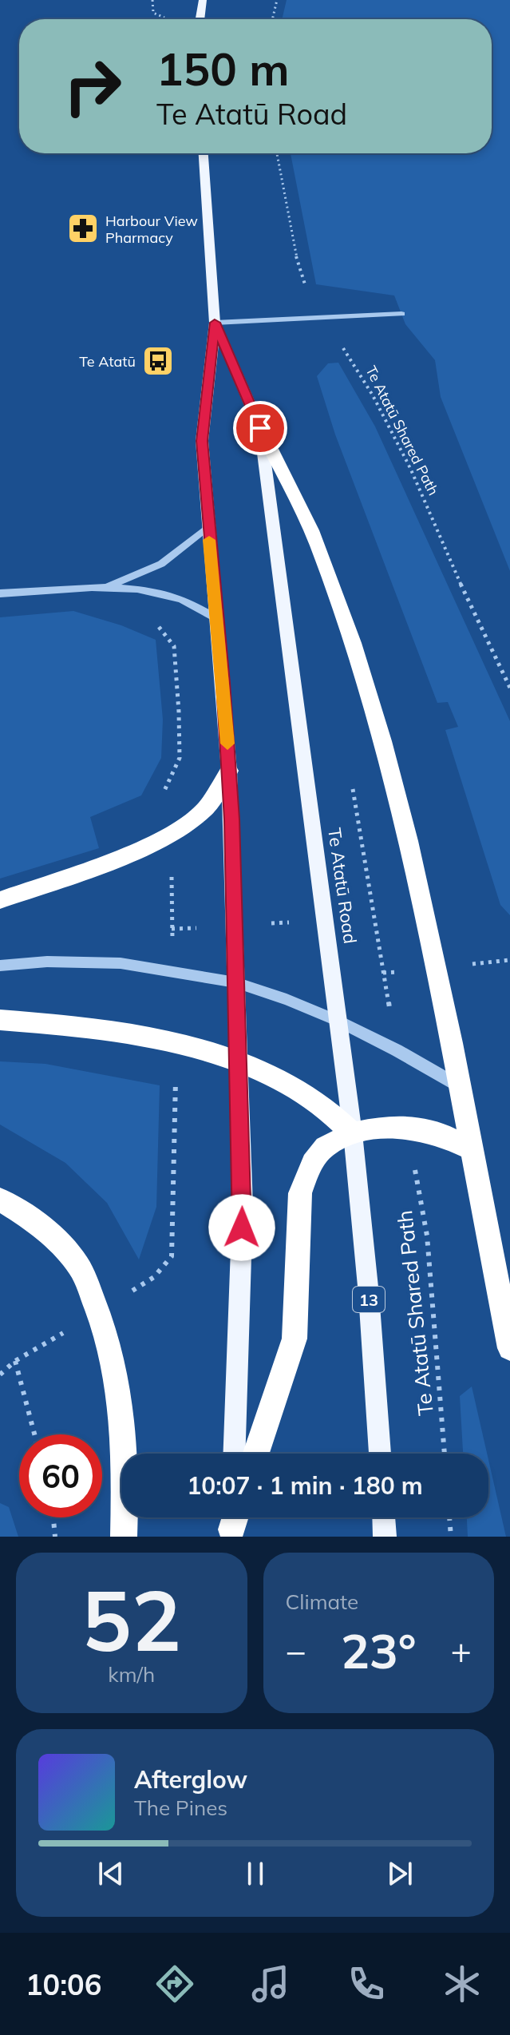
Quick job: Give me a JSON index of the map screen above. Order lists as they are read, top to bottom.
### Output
{
  "streets": {
    "main road": ["Te Atatū Road", "13"],
    "path": ["Te Atatū Shared Path"]
  },
  "places": {
    "pharmacy": ["Harbour View Pharmacy"],
    "bus stop": ["Te Atatū"]
  },
  "page": {
    "turn": ["150 m", "Te Atatū Road"],
    "limit": "60",
    "trip": "10:07 · 1 min · 180 m",
    "tile": [
      ["52", "km/h"],
      "Climate"
    ],
    "heat": ["−", "23°", "+"],
    "song": ["Afterglow", "The Pines"],
    "tabs": "10:06"
  }
}
